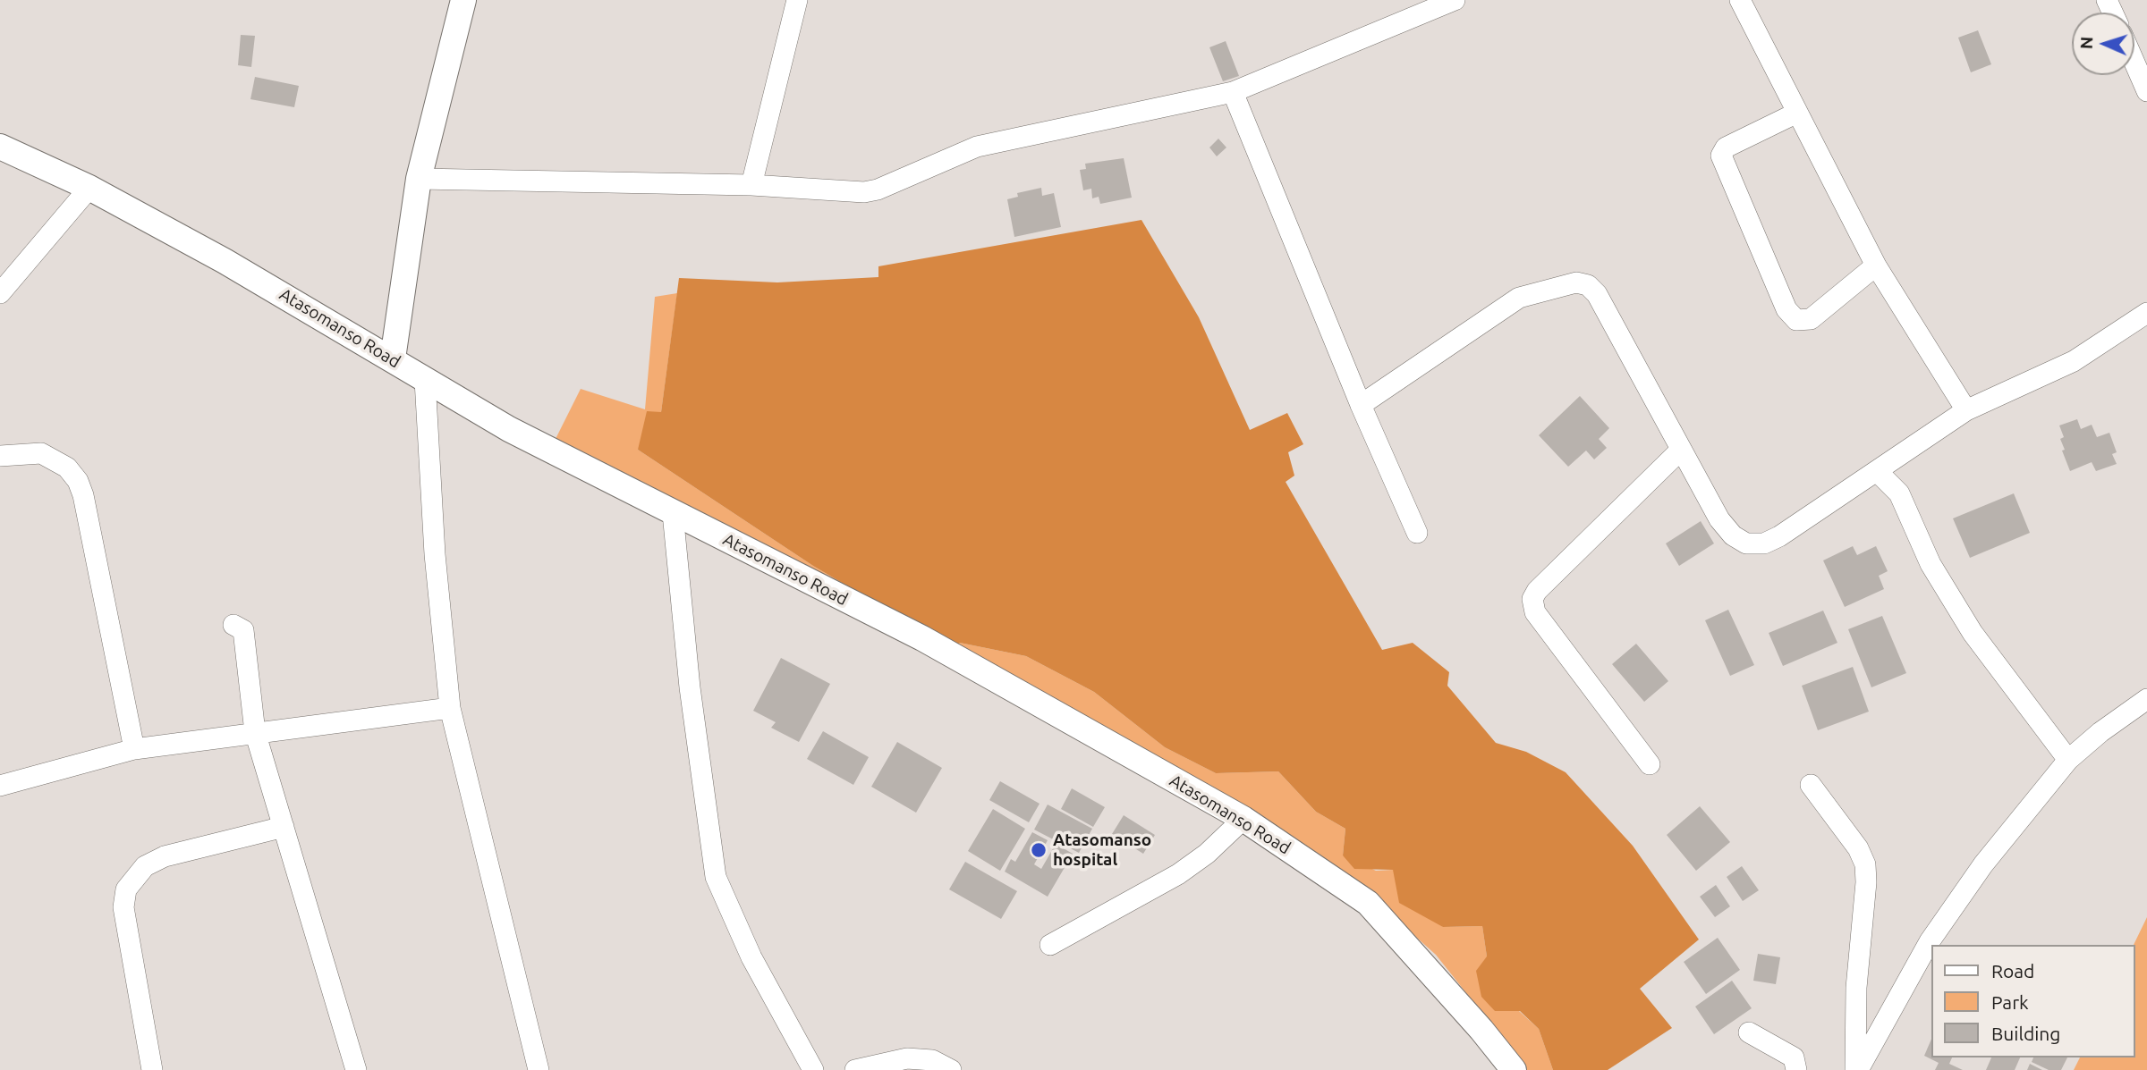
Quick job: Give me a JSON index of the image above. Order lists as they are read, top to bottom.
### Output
{
  "streets": {
    "street": ["Atasomanso Road"]
  },
  "places": ["Atasomanso hospital"],
  "legend": ["Road", "Park", "Building"],
  "north": "left"
}
